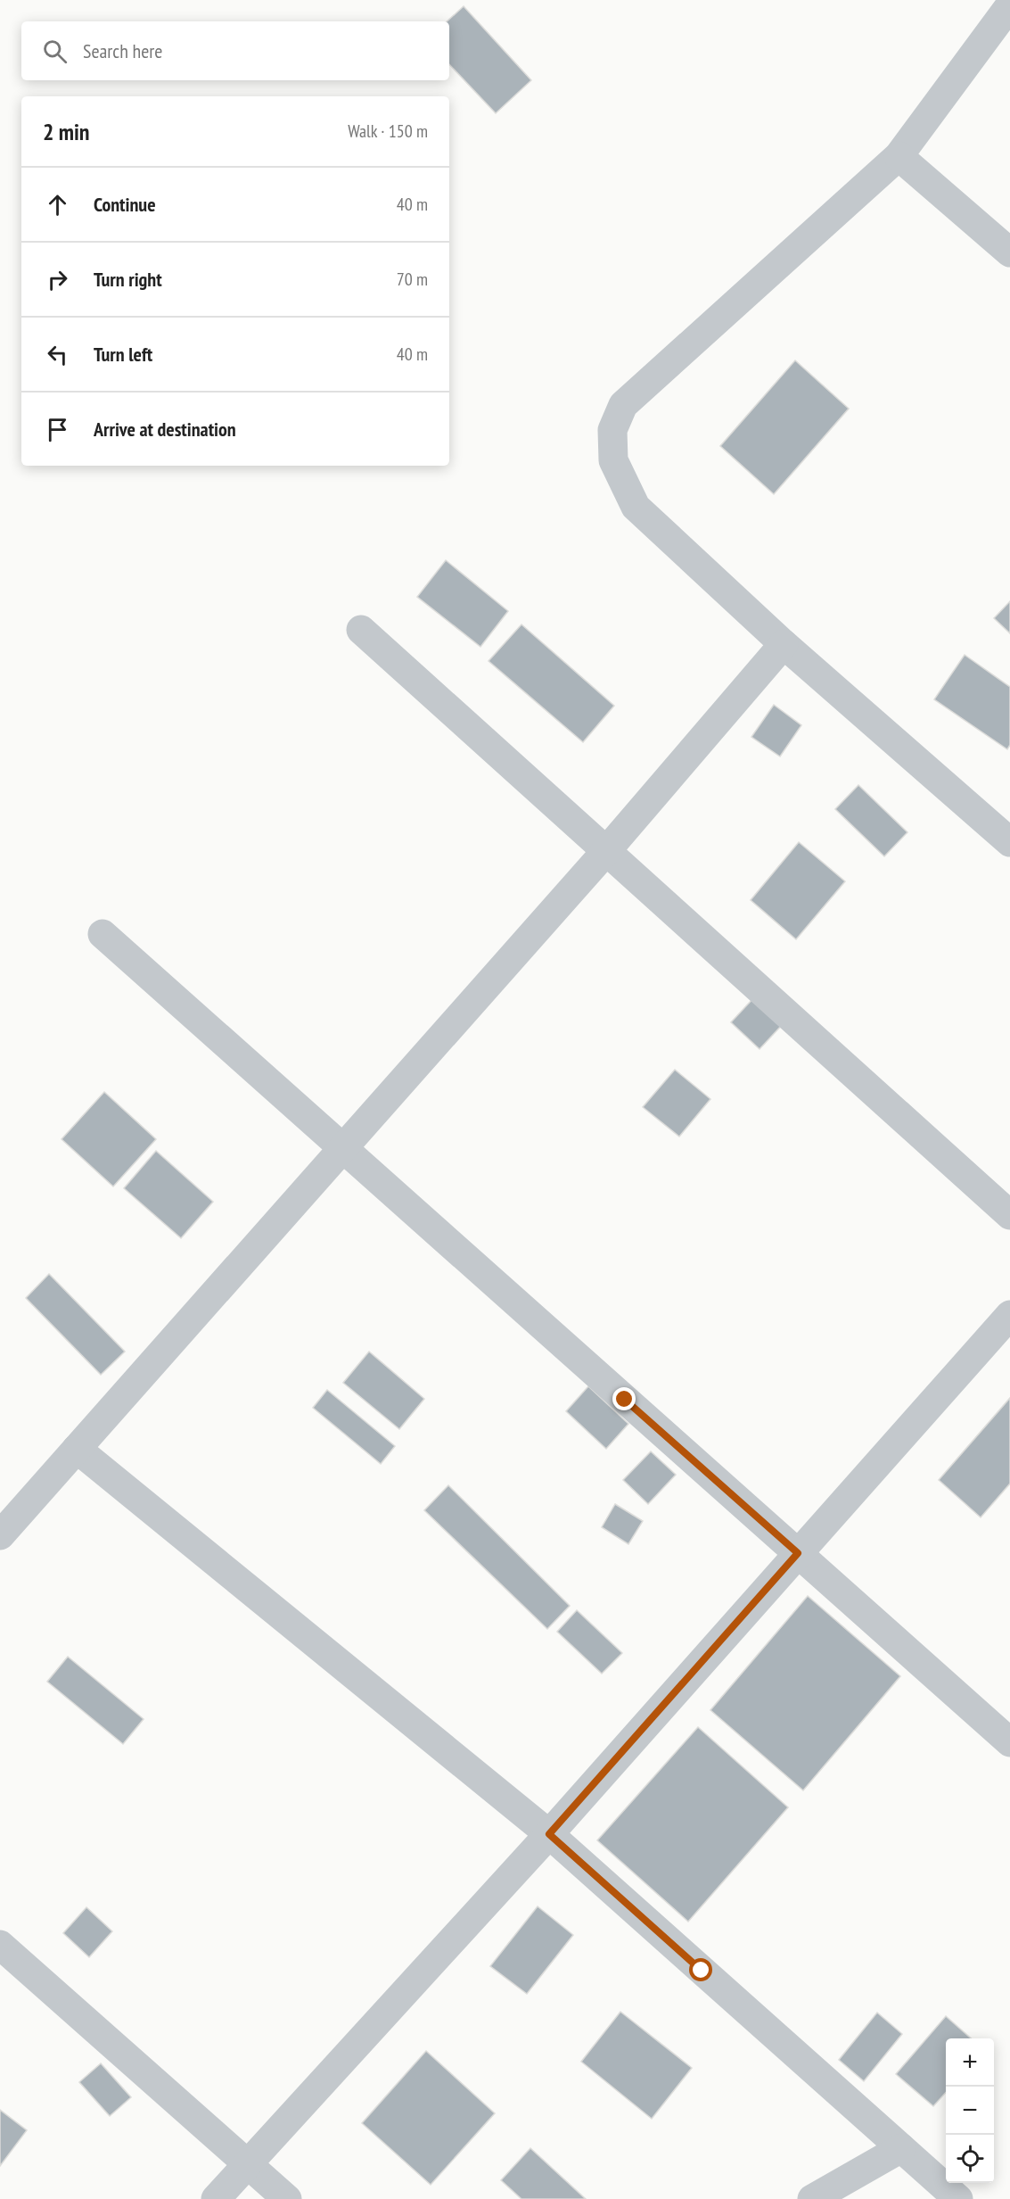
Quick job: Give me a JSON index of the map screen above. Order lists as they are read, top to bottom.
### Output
{
  "page": {
    "search": "Search here",
    "heading": ["2 min", "Walk · 150 m"],
    "list": [
      ["Continue", "40 m"],
      ["Turn right", "70 m"],
      ["Turn left", "40 m"],
      "Arrive at destination"
    ],
    "map_buttons": ["+", "−"]
  }
}
